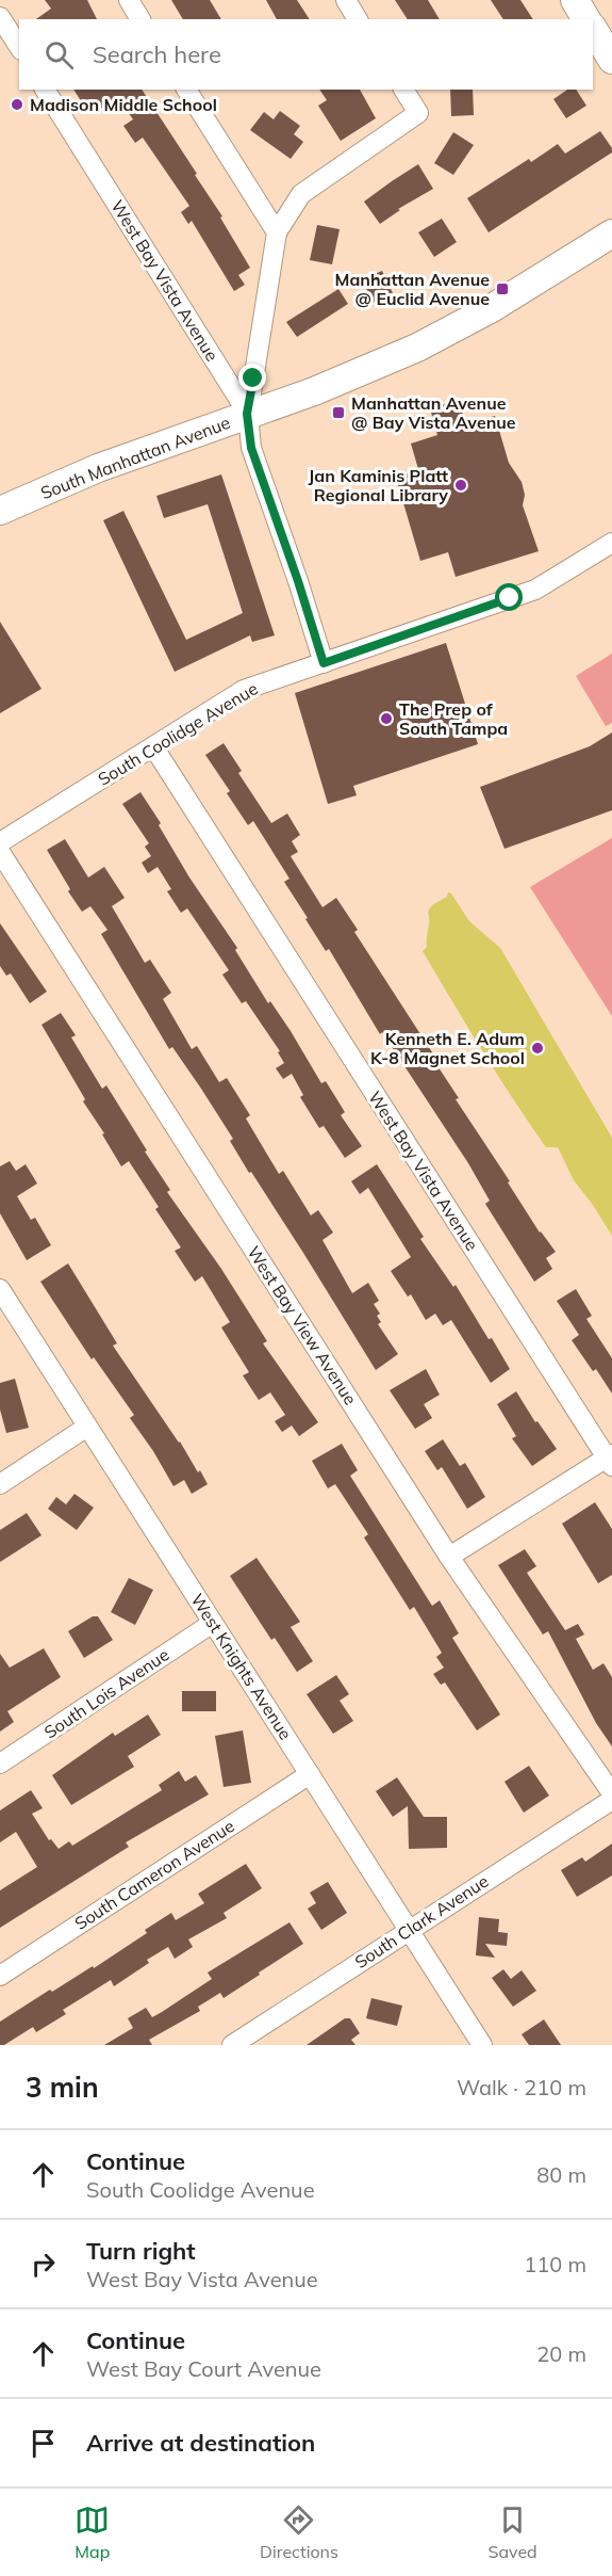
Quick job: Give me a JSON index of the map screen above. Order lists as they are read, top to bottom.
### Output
{
  "streets": {
    "main road": ["South Manhattan Avenue"],
    "street": [
      "West Bay Vista Avenue",
      "South Coolidge Avenue",
      "West Bay View Avenue",
      "West Knights Avenue",
      "South Lois Avenue",
      "South Cameron Avenue",
      "South Clark Avenue"
    ]
  },
  "crossings": [
    ["West Bay Vista Avenue", "South Manhattan Avenue"],
    ["West Bay Vista Avenue", "South Coolidge Avenue"],
    ["West Knights Avenue", "South Lois Avenue"],
    ["West Knights Avenue", "South Cameron Avenue"],
    ["West Knights Avenue", "South Clark Avenue"]
  ],
  "places": {
    "other": [
      "Madison Middle School",
      "Jan Kaminis Platt Regional Library",
      "The Prep of South Tampa",
      "Kenneth E. Adum K-8 Magnet School"
    ],
    "transit": ["Manhattan Avenue @ Euclid Avenue", "Manhattan Avenue @ Bay Vista Avenue"]
  },
  "page": {
    "search": "Search here",
    "heading": ["3 min", "Walk · 210 m"],
    "list": [
      ["Continue", "South Coolidge Avenue", "80 m"],
      ["Turn right", "West Bay Vista Avenue", "110 m"],
      ["Continue", "West Bay Court Avenue", "20 m"],
      "Arrive at destination"
    ],
    "nav": ["Map", "Directions", "Saved"]
  }
}
